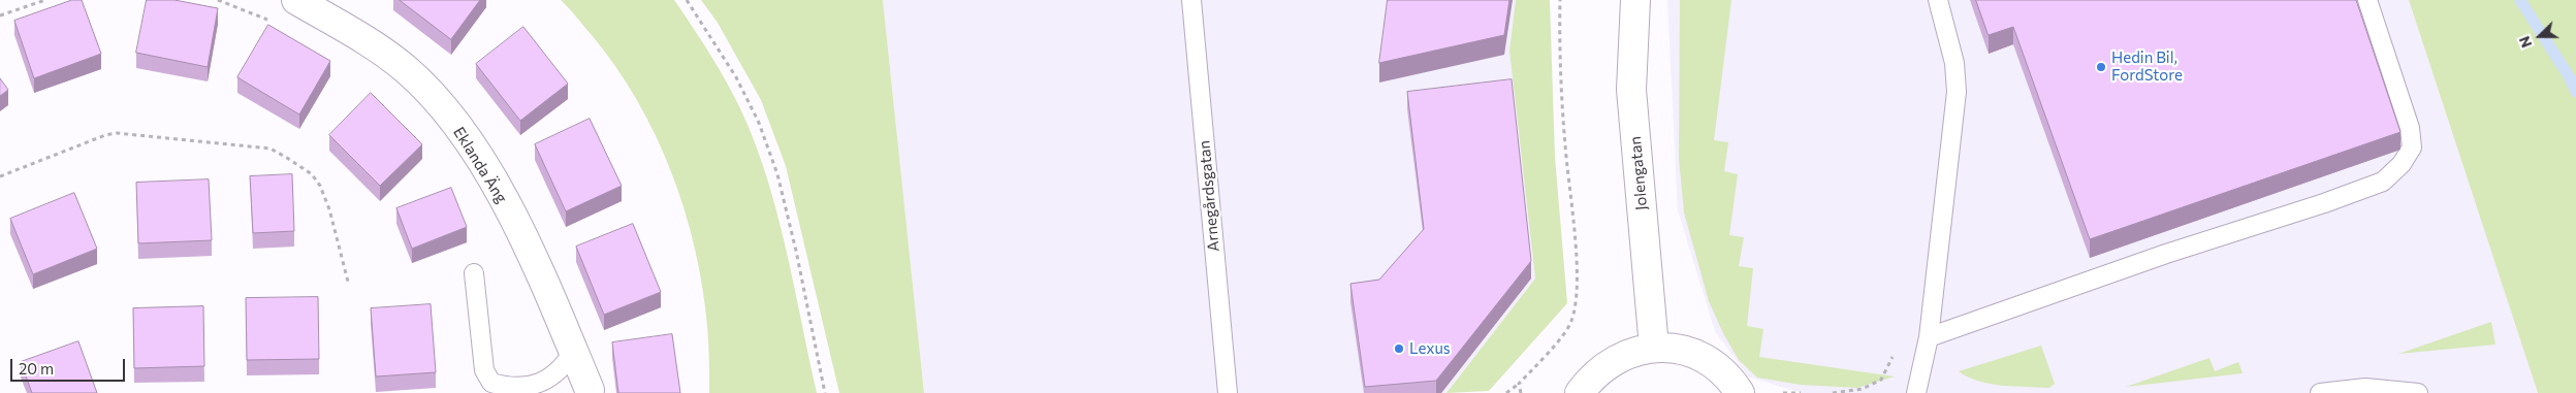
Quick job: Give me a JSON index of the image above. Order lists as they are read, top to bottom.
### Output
{
  "streets": {
    "street": ["Eklanda Äng", "Jolengatan"],
    "lane": ["Arnegårdsgatan"]
  },
  "places": ["Hedin Bil, FordStore", "Lexus"],
  "scale_bar": "20 m",
  "north": "left"
}
